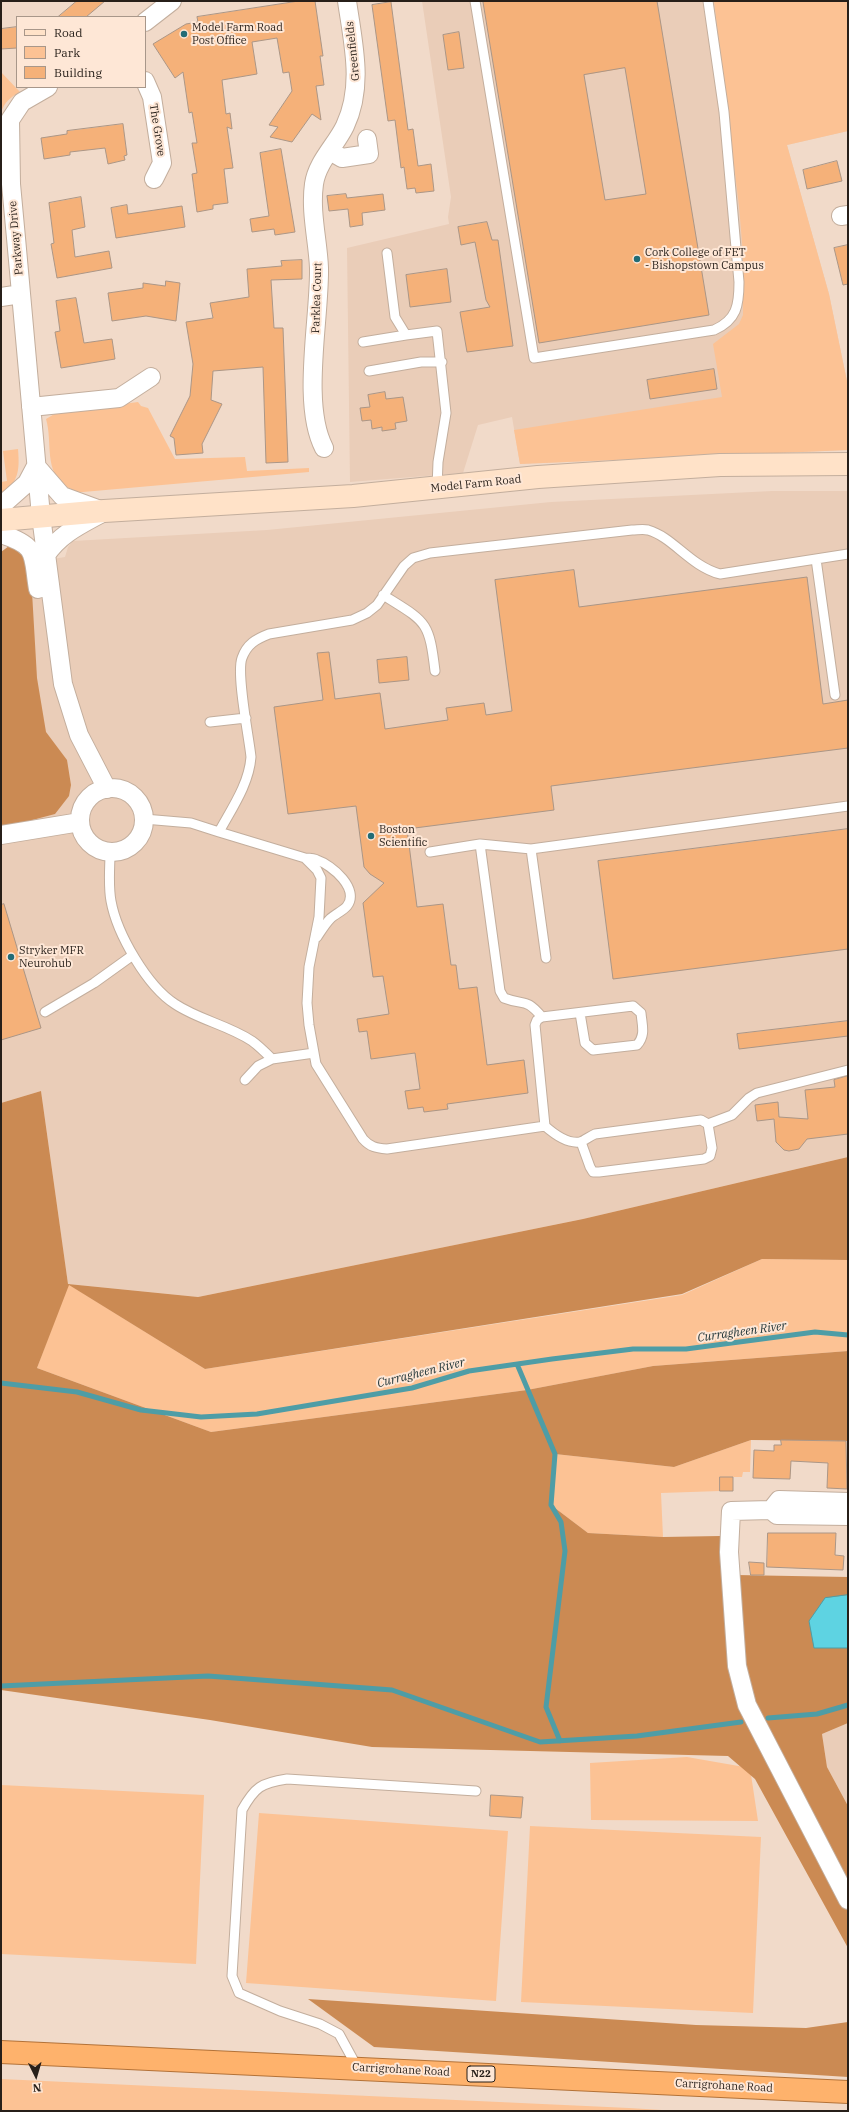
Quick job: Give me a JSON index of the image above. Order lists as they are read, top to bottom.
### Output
{
  "streets": {
    "highway": ["Carrigrohane Road", "N22"],
    "main road": ["Model Farm Road"],
    "street": [
      "Greenfields",
      "The Grove",
      "Parkway Drive",
      "Parklea Court"
    ]
  },
  "crossings": [
    ["Greenfields", "Parklea Court"],
    ["Parkway Drive", "Model Farm Road"]
  ],
  "water": ["Curragheen River"],
  "places": [
    "Model Farm Road Post Office",
    "Cork College of FET - Bishopstown Campus",
    "Boston Scientific",
    "Stryker MFR Neurohub"
  ],
  "legend": ["Road", "Park", "Building"],
  "north": "bottom"
}
